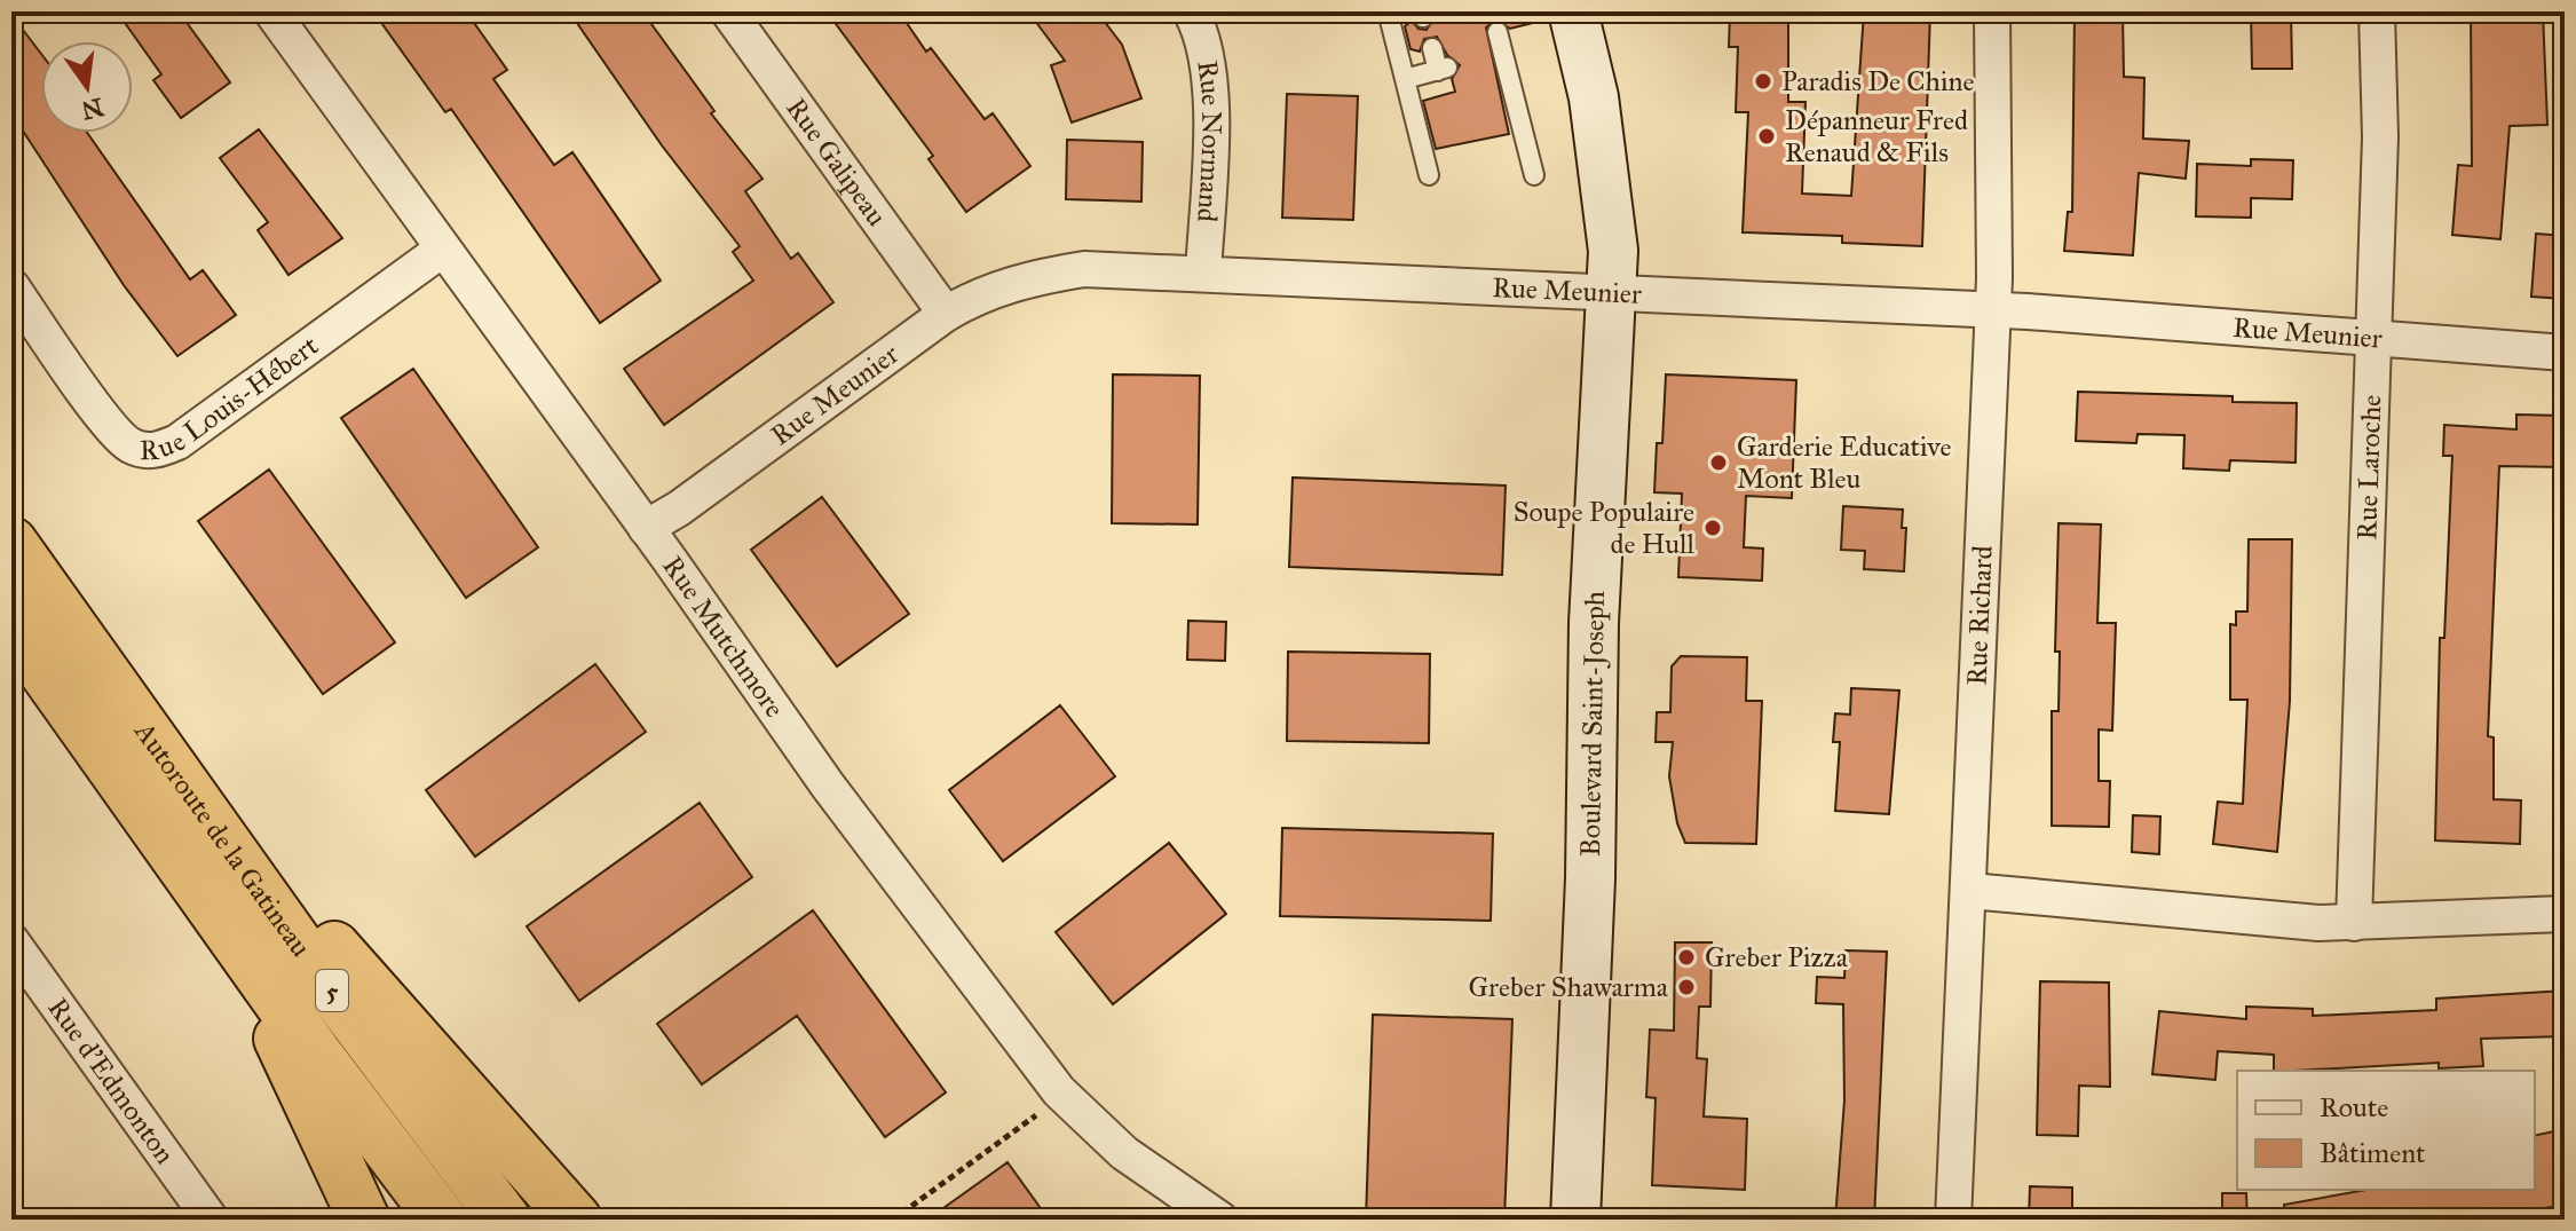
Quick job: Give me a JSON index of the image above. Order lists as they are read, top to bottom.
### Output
{
  "streets": {
    "highway": ["Autoroute de la Gatineau", "5"],
    "main road": ["Boulevard Saint-Joseph"],
    "street": [
      "Rue Normand",
      "Rue Galipeau",
      "Rue Meunier",
      "Rue Louis-Hébert",
      "Rue Laroche",
      "Rue Richard",
      "Rue Mutchmore",
      "Rue d'Edmonton"
    ]
  },
  "crossings": [
    ["Rue Normand", "Rue Meunier"],
    ["Rue Galipeau", "Rue Meunier"],
    ["Rue Meunier", "Rue Laroche"],
    ["Rue Meunier", "Rue Richard"],
    ["Rue Meunier", "Rue Mutchmore"],
    ["Rue Meunier", "Boulevard Saint-Joseph"],
    ["Rue Louis-Hébert", "Rue Mutchmore"]
  ],
  "places": [
    "Paradis De Chine",
    "Dépanneur Fred Renaud & Fils",
    "Garderie Educative Mont Bleu",
    "Soupe Populaire de Hull",
    "Greber Pizza",
    "Greber Shawarma"
  ],
  "legend": ["Route", "Bâtiment"],
  "north": "bottom"
}
